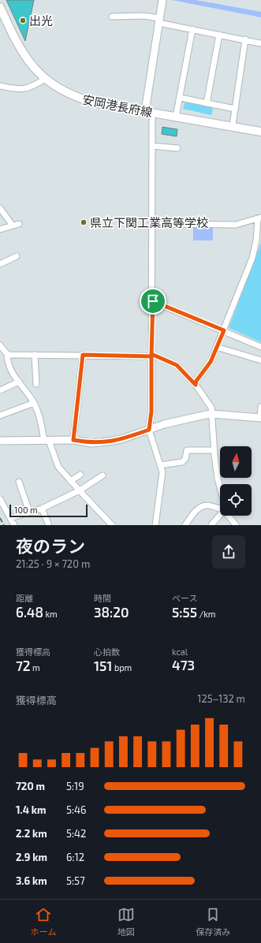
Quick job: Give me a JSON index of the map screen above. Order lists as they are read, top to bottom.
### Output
{
  "streets": {
    "main road": ["安岡港長府線"]
  },
  "places": ["出光", "県立下関工業高等学校"],
  "scale_bar": "100 m",
  "north": "top",
  "page": {
    "scale": "100 m",
    "heading": ["夜のラン", "21:25 · 9 × 720 m"],
    "stats": [
      ["距離", "6.48 km"],
      ["時間", "38:20"],
      ["ペース", "5:55 /km"],
      ["獲得標高", "72 m"],
      ["心拍数", "151 bpm"],
      ["kcal", "473"]
    ],
    "chart": ["獲得標高", "125–132 m"],
    "list": [
      {
        "name": "720 m",
        "note": "5:19"
      },
      {
        "name": "1.4 km",
        "note": "5:46"
      },
      {
        "name": "2.2 km",
        "note": "5:42"
      },
      {
        "name": "2.9 km",
        "note": "6:12"
      },
      {
        "name": "3.6 km",
        "note": "5:57"
      }
    ],
    "tabs": ["ホーム", "地図", "保存済み"]
  }
}
